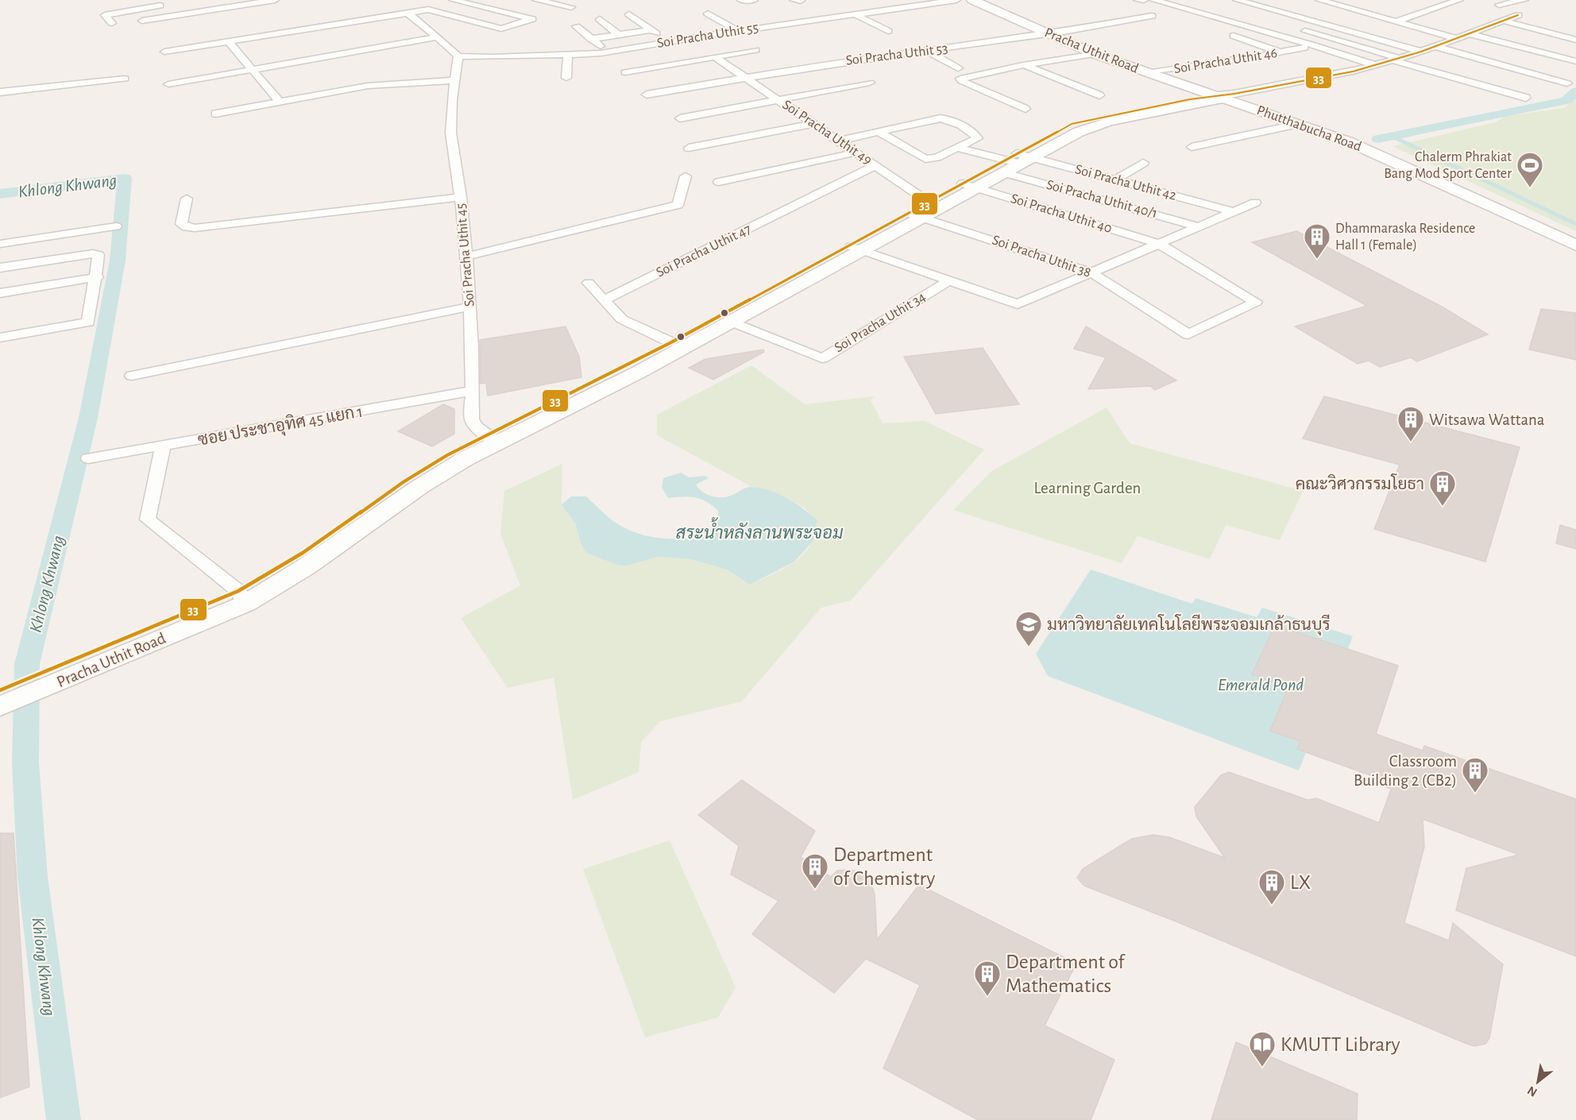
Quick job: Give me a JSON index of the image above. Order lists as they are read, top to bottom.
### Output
{
  "streets": {
    "main road": ["Pracha Uthit Road", "Phutthabucha Road"],
    "street": [
      "Soi Pracha Uthit 55",
      "Soi Pracha Uthit 53",
      "Soi Pracha Uthit 46",
      "Soi Pracha Uthit 49",
      "Soi Pracha Uthit 42",
      "Soi Pracha Uthit 40/1",
      "Soi Pracha Uthit 40",
      "Soi Pracha Uthit 47",
      "Soi Pracha Uthit 45",
      "Soi Pracha Uthit 38",
      "Soi Pracha Uthit 34",
      "ซอย ประชาอุทิศ 45 แยก 1"
    ]
  },
  "crossings": [
    ["Soi Pracha Uthit 55", "Soi Pracha Uthit 45"],
    ["Pracha Uthit Road", "Soi Pracha Uthit 53"],
    ["Pracha Uthit Road", "Soi Pracha Uthit 46"],
    ["Pracha Uthit Road", "Phutthabucha Road"],
    ["Pracha Uthit Road", "Soi Pracha Uthit 49"],
    ["Pracha Uthit Road", "Soi Pracha Uthit 42"],
    ["Pracha Uthit Road", "Soi Pracha Uthit 40/1"],
    ["Pracha Uthit Road", "Soi Pracha Uthit 40"],
    ["Pracha Uthit Road", "Soi Pracha Uthit 45"],
    ["Pracha Uthit Road", "Soi Pracha Uthit 38"],
    ["Pracha Uthit Road", "Soi Pracha Uthit 34"],
    ["Soi Pracha Uthit 53", "Soi Pracha Uthit 49"],
    ["Soi Pracha Uthit 49", "Soi Pracha Uthit 47"],
    ["Soi Pracha Uthit 49", "Soi Pracha Uthit 38"],
    ["Soi Pracha Uthit 42", "Soi Pracha Uthit 40/1"],
    ["Soi Pracha Uthit 40", "Soi Pracha Uthit 38"],
    ["Soi Pracha Uthit 45", "ซอย ประชาอุทิศ 45 แยก 1"]
  ],
  "water": ["Khlong Khwang", "สระน้ำหลังลานพระจอม", "Emerald Pond"],
  "parks": ["Learning Garden"],
  "places": {
    "sports": ["Chalerm Phrakiat Bang Mod Sport Center"],
    "building": [
      "Dhammaraska Residence Hall 1 (Female)",
      "Witsawa Wattana",
      "คณะวิศวกรรมโยธา",
      "Classroom Building 2 (CB2)",
      "Department of Chemistry",
      "LX",
      "Department of Mathematics"
    ],
    "school or university": ["มหาวิทยาลัยเทคโนโลยีพระจอมเกล้าธนบุรี"],
    "library": ["KMUTT Library"]
  },
  "lines": ["transit line 33"],
  "north": "bottom left"
}
